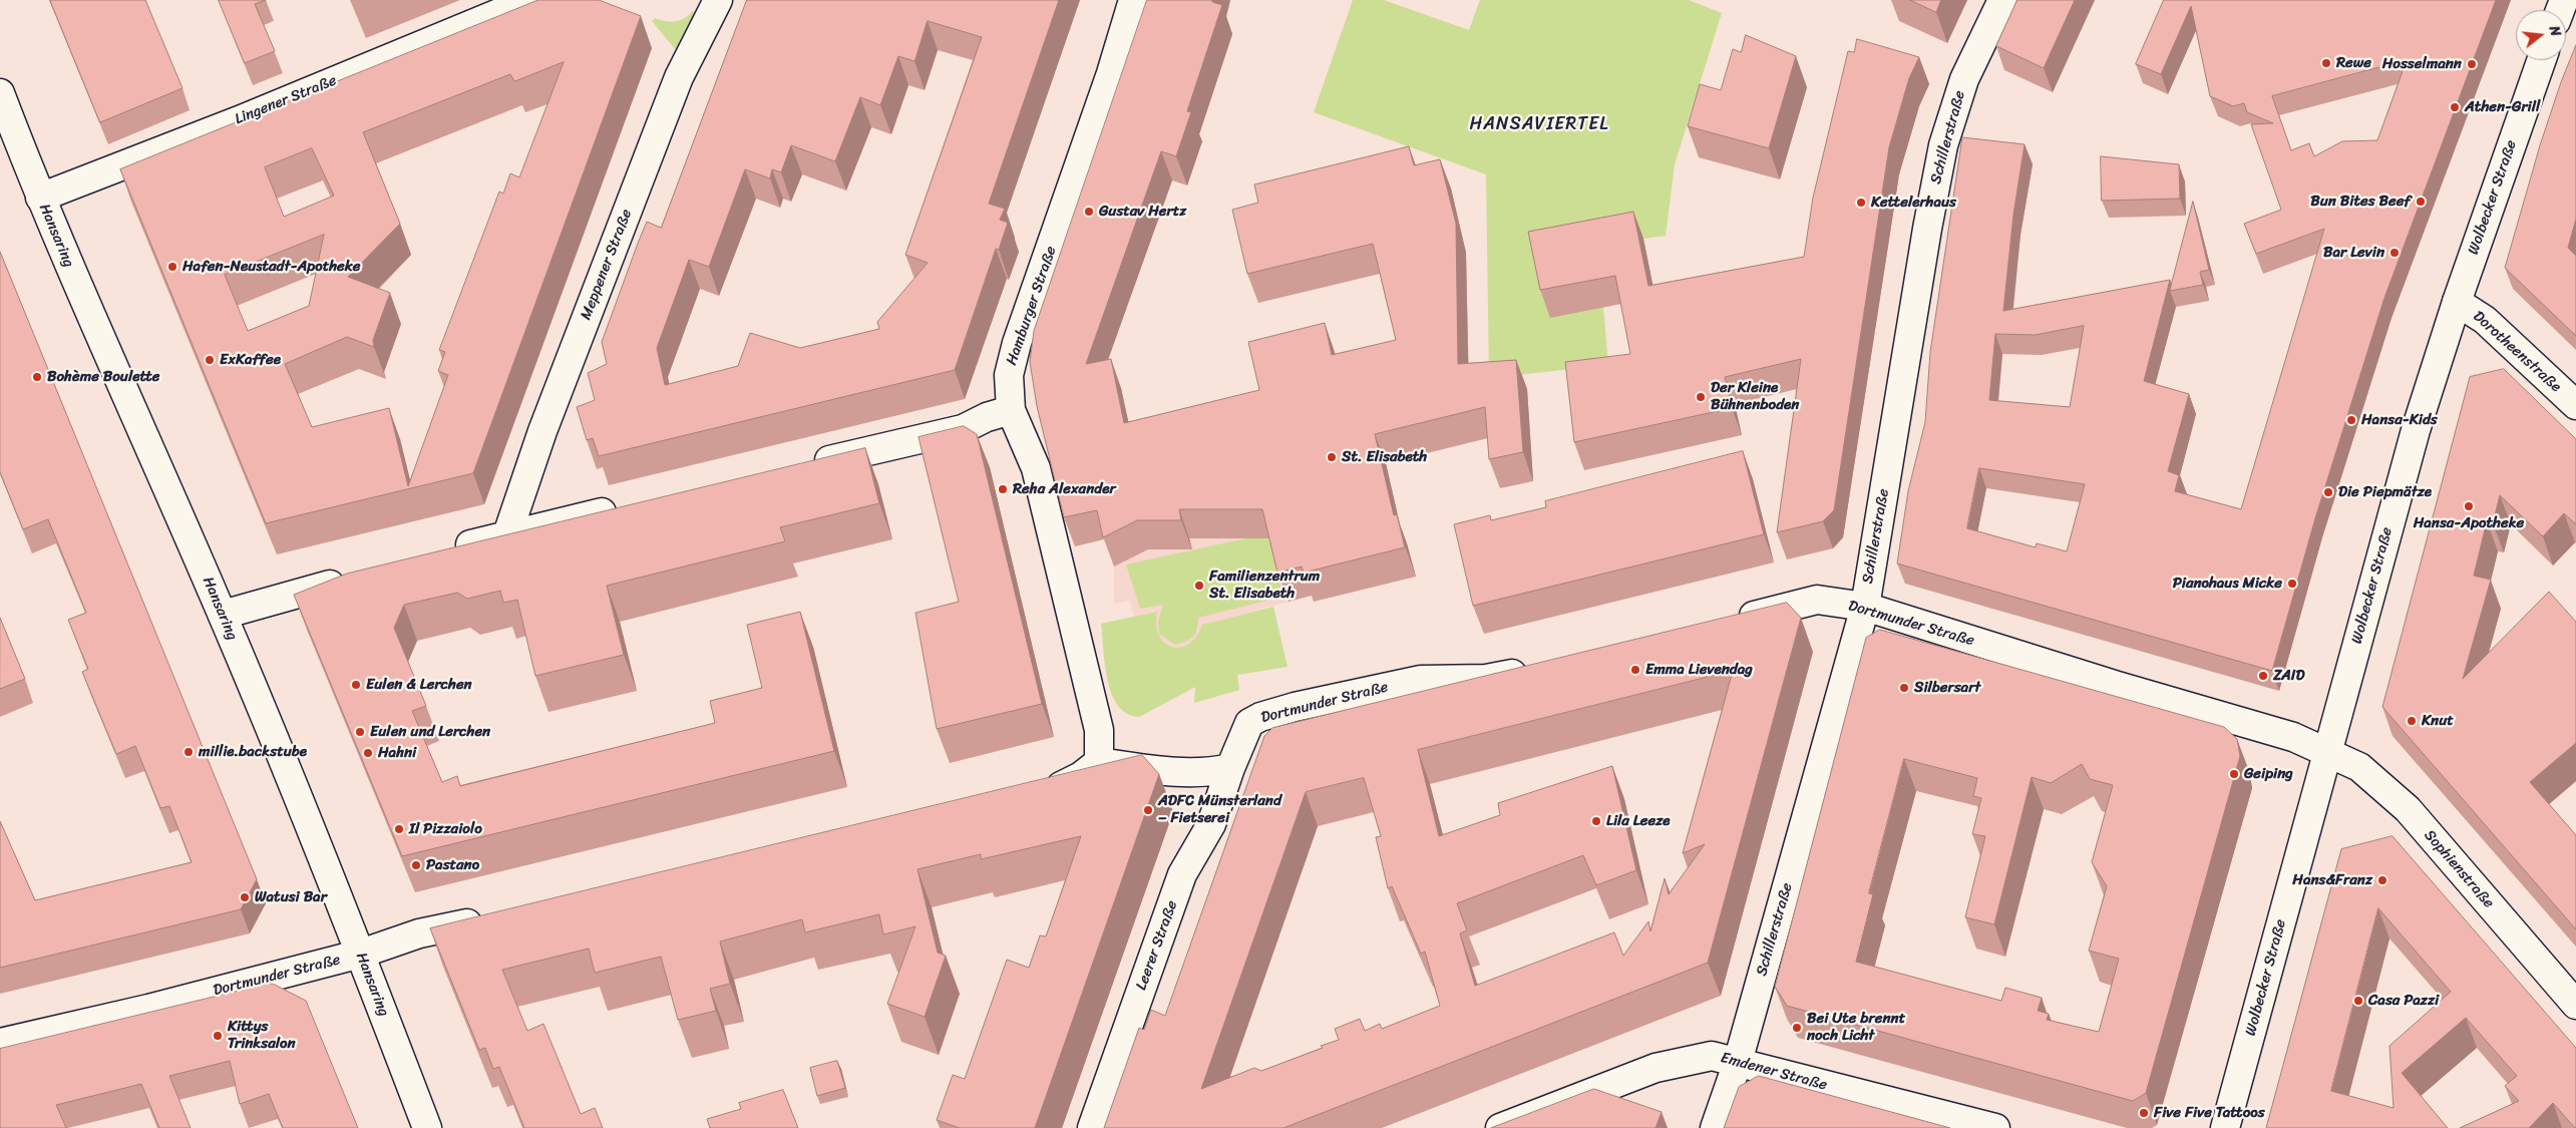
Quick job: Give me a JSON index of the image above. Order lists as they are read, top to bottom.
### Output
{
  "streets": {
    "street": [
      "Lingener Straße",
      "Schillerstraße",
      "Wolbecker Straße",
      "Hansaring",
      "Meppener Straße",
      "Hamburger Straße",
      "Dorotheenstraße",
      "Dortmunder Straße",
      "Sophienstraße",
      "Leerer Straße",
      "Emdener Straße"
    ]
  },
  "crossings": [
    ["Lingener Straße", "Hansaring"],
    ["Schillerstraße", "Dortmunder Straße"],
    ["Schillerstraße", "Emdener Straße"],
    ["Wolbecker Straße", "Dorotheenstraße"],
    ["Wolbecker Straße", "Dortmunder Straße"],
    ["Wolbecker Straße", "Sophienstraße"],
    ["Hansaring", "Dortmunder Straße"],
    ["Dortmunder Straße", "Sophienstraße"],
    ["Dortmunder Straße", "Leerer Straße"]
  ],
  "districts": ["HANSAVIERTEL"],
  "places": [
    "Rewe",
    "Hosselmann",
    "Athen-Grill",
    "Bun Bites Beef",
    "Kettelerhaus",
    "Gustav Hertz",
    "Bar Levin",
    "Hafen-Neustadt-Apotheke",
    "ExKaffee",
    "Bohème Boulette",
    "Der Kleine Bühnenboden",
    "Hansa-Kids",
    "St. Elisabeth",
    "Reha Alexander",
    "Die Piepmätze",
    "Hansa-Apotheke",
    "Pianohaus Micke",
    "Familienzentrum St. Elisabeth",
    "Emma Lievendag",
    "ZAID",
    "Eulen & Lerchen",
    "Silbersart",
    "Knut",
    "Eulen und Lerchen",
    "millie.backstube",
    "Hahni",
    "Geiping",
    "ADFC Münsterland – Fietserei",
    "Lila Leeze",
    "Il Pizzaiolo",
    "Pastano",
    "Hans&Franz",
    "Watusi Bar",
    "Casa Pazzi",
    "Bei Ute brennt noch Licht",
    "Kittys Trinksalon",
    "Five Five Tattoos"
  ],
  "north": "right"
}
